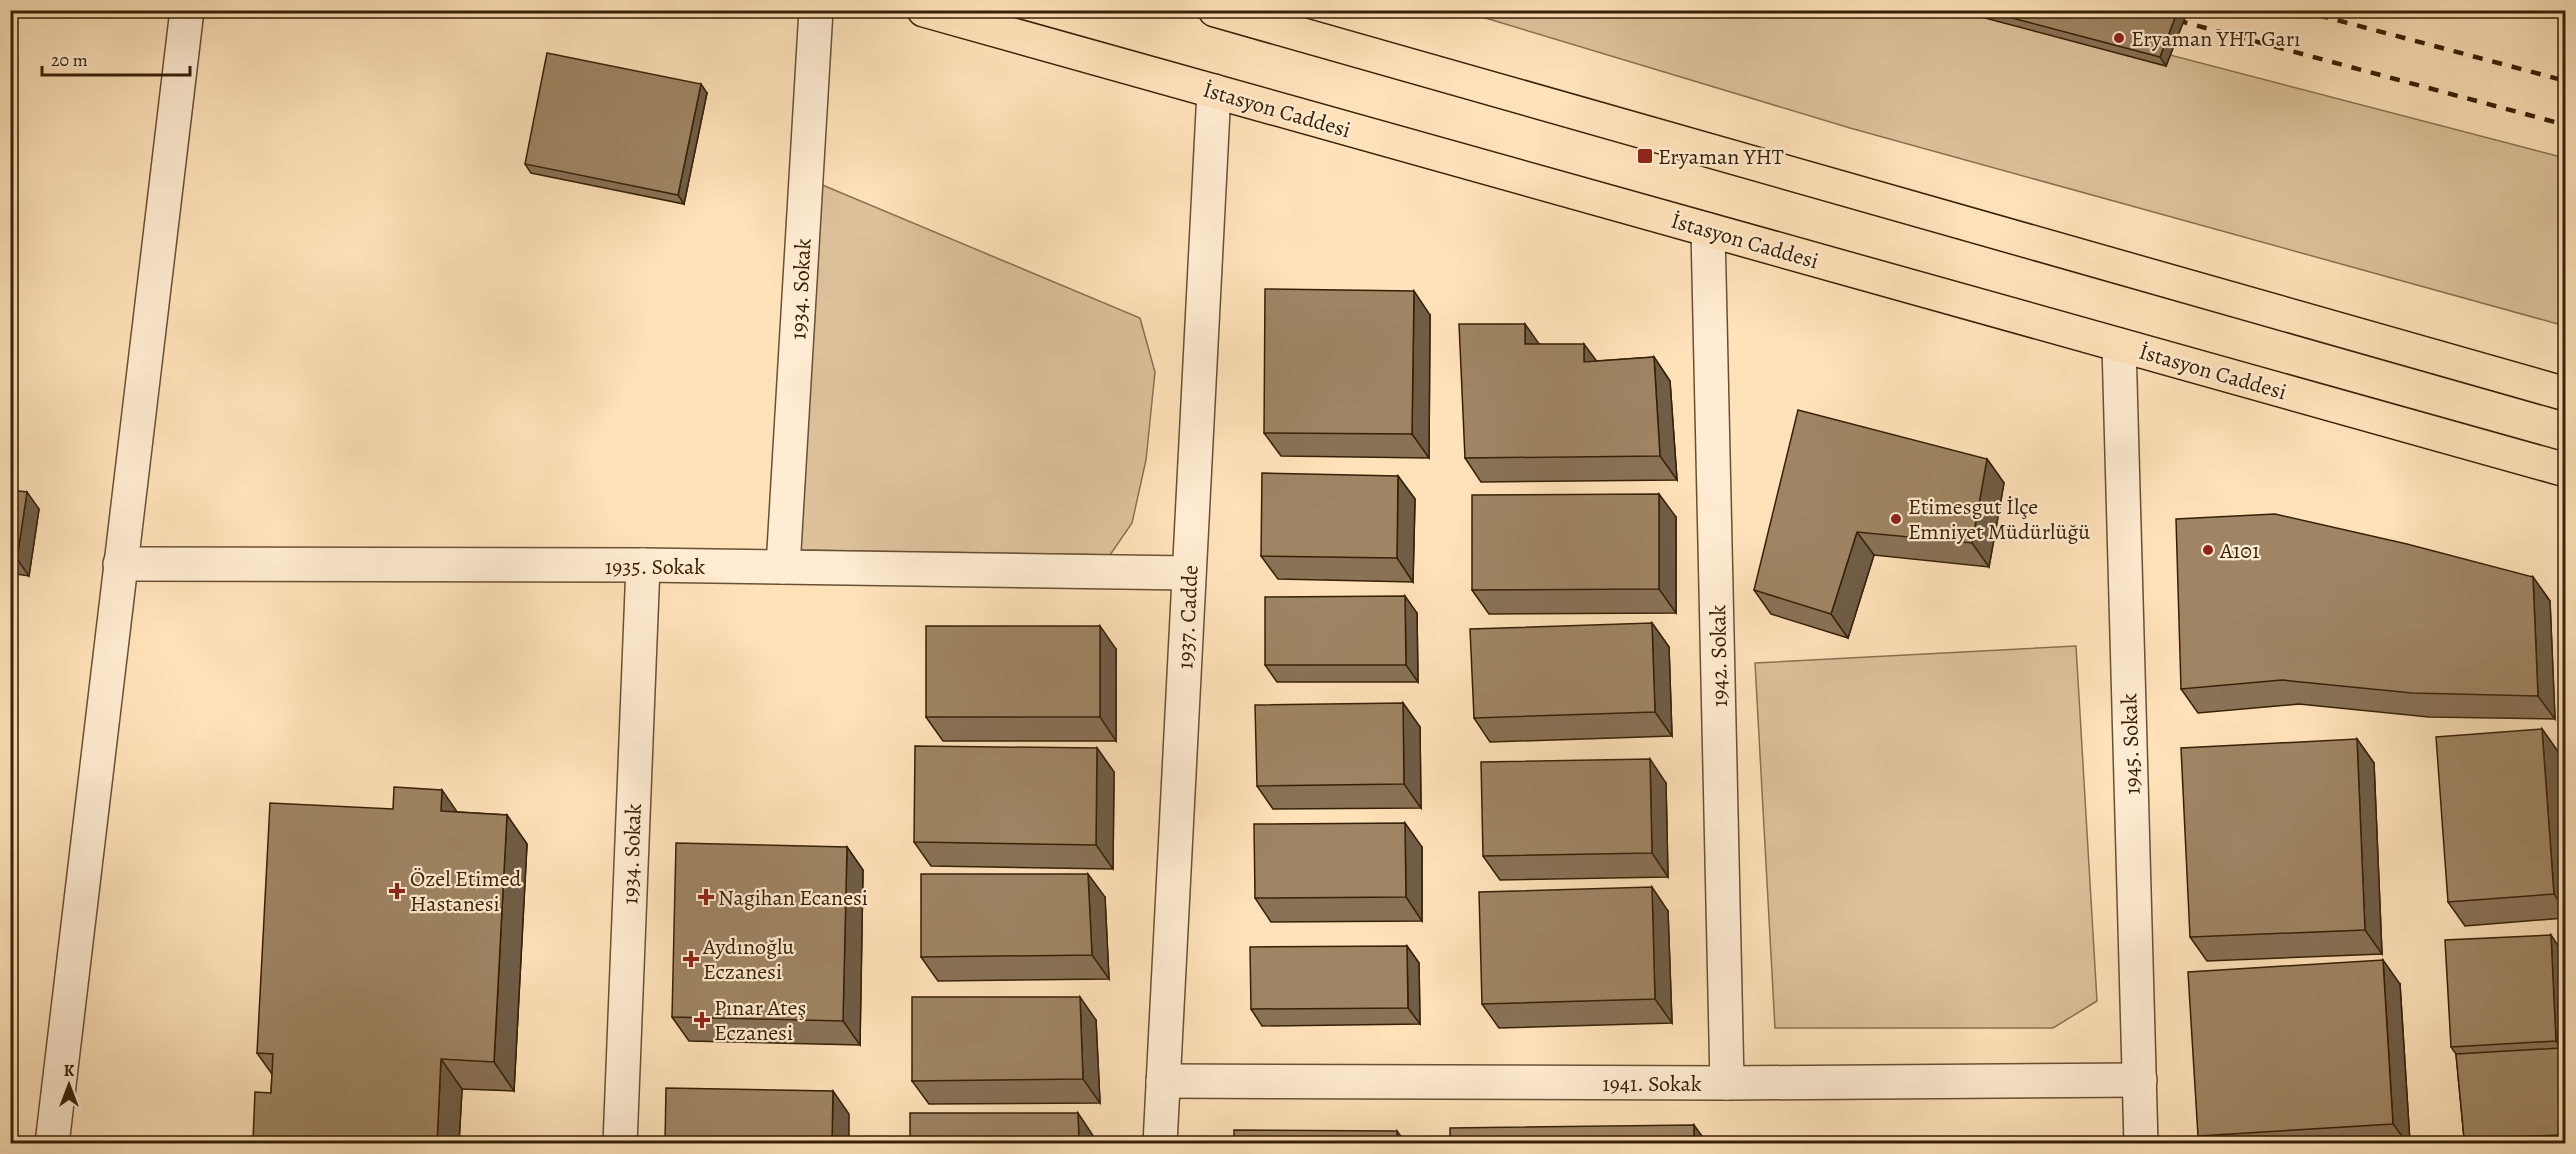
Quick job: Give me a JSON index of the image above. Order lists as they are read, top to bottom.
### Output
{
  "streets": {
    "main road": ["İstasyon Caddesi"],
    "street": [
      "1934. Sokak",
      "1935. Sokak",
      "1937. Cadde",
      "1942. Sokak",
      "1945. Sokak",
      "1941. Sokak"
    ]
  },
  "crossings": [
    ["İstasyon Caddesi", "1937. Cadde"],
    ["İstasyon Caddesi", "1942. Sokak"],
    ["İstasyon Caddesi", "1945. Sokak"],
    ["1934. Sokak", "1935. Sokak"],
    ["1935. Sokak", "1937. Cadde"],
    ["1937. Cadde", "1941. Sokak"],
    ["1942. Sokak", "1941. Sokak"],
    ["1945. Sokak", "1941. Sokak"]
  ],
  "places": {
    "other": ["Eryaman YHT Garı", "Etimesgut İlçe Emniyet Müdürlüğü", "A101"],
    "transit": ["Eryaman YHT"],
    "health": [
      "Özel Etimed Hastanesi",
      "Nagihan Ecanesi",
      "Aydınoğlu Eczanesi",
      "Pınar Ateş Eczanesi"
    ]
  },
  "scale_bar": "20 m",
  "north": "top"
}
